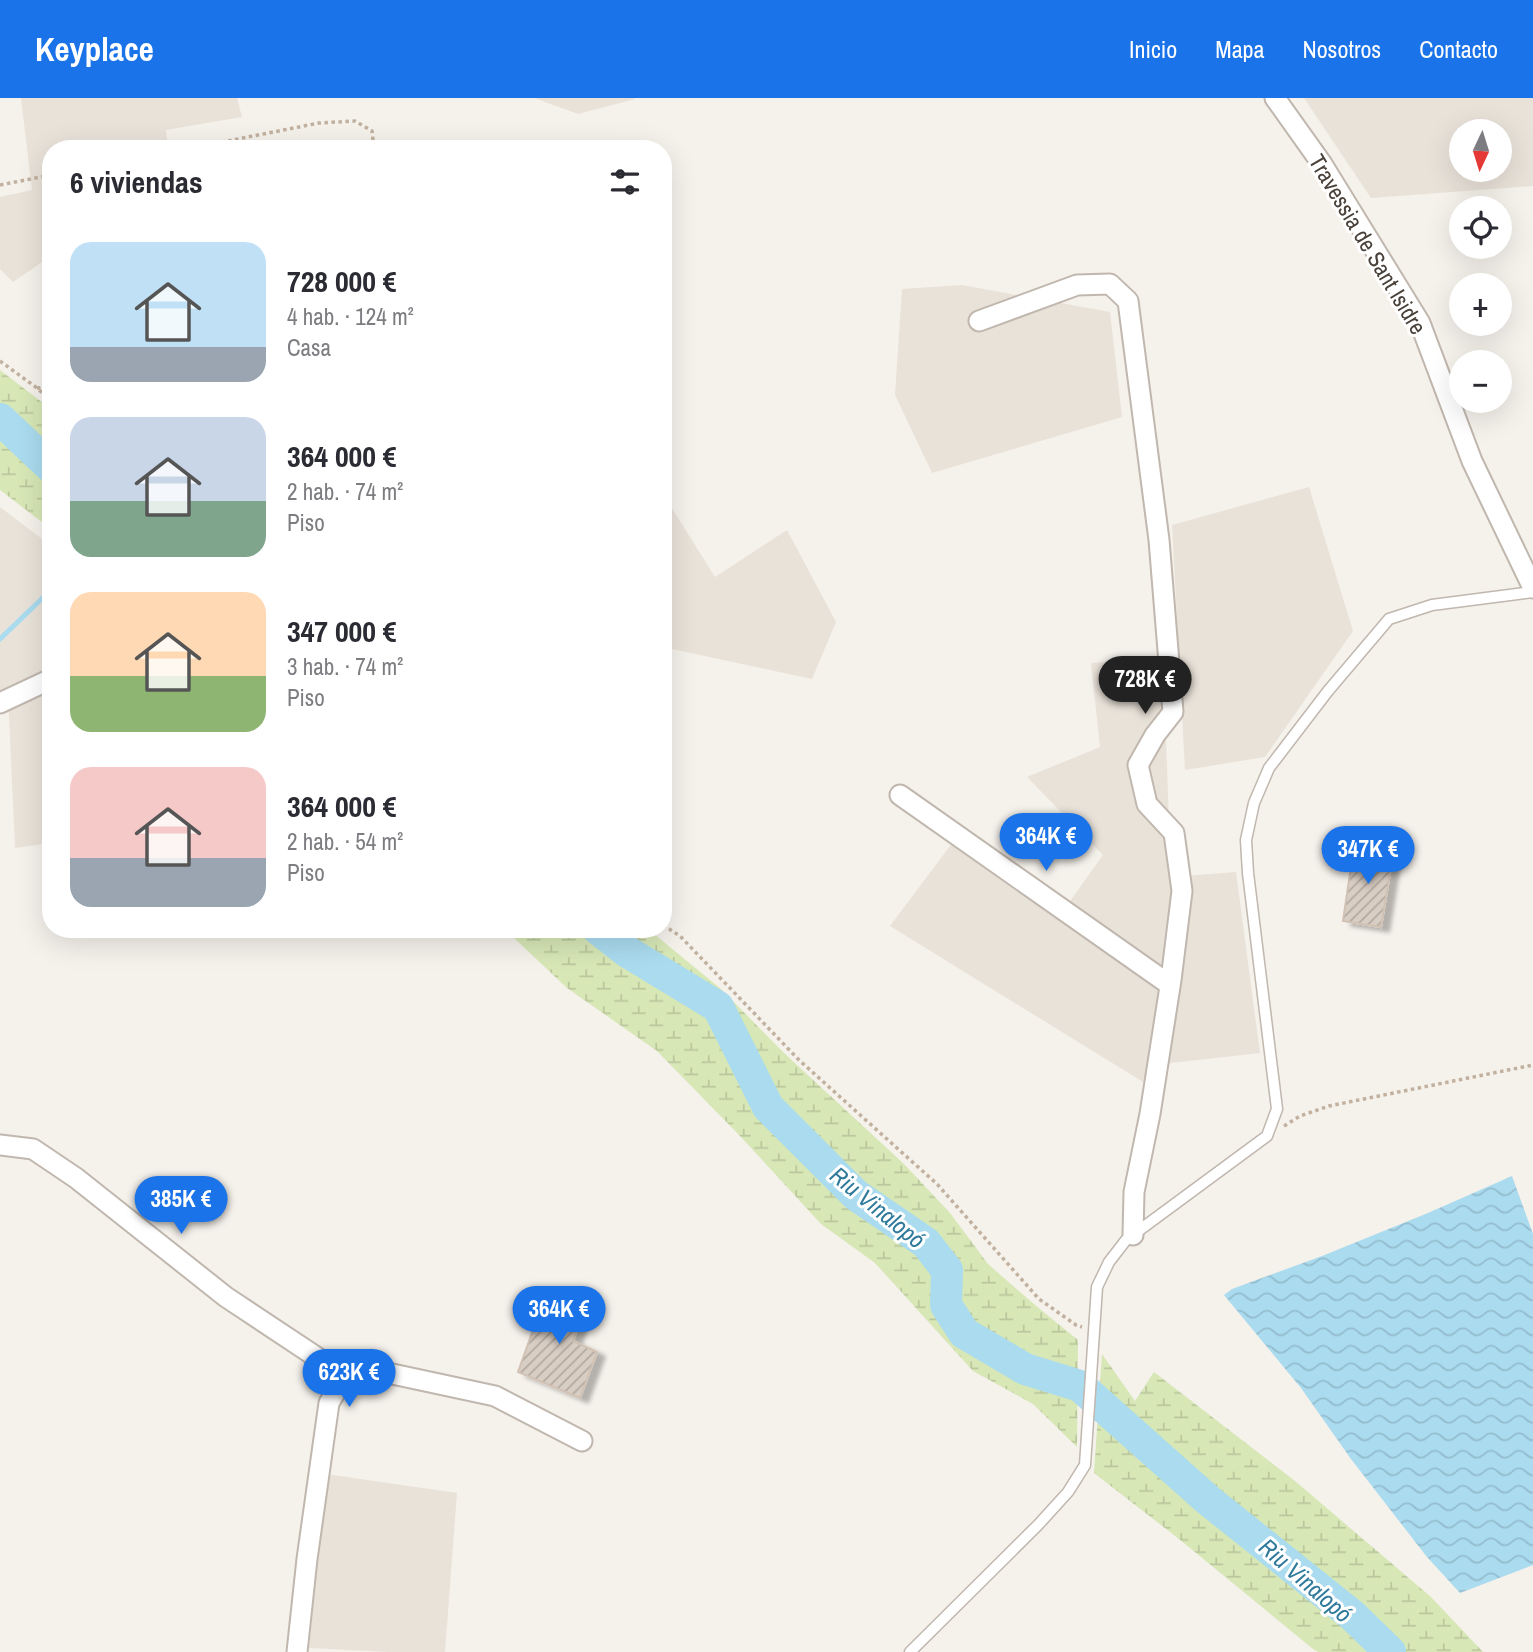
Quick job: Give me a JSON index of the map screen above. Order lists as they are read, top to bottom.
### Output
{
  "streets": {
    "street": ["Travessia de Sant Isidre"]
  },
  "water": ["Riu Vinalopó"],
  "north": "bottom",
  "page": {
    "header": "Keyplace",
    "nav": [
      "Inicio",
      "Mapa",
      "Nosotros",
      "Contacto"
    ],
    "map_buttons": ["+", "−"],
    "heading": "6 viviendas",
    "list": [
      {
        "name": "728 000 €",
        "note": "4 hab. · 124 m² · Casa"
      },
      {
        "name": "364 000 €",
        "note": "2 hab. · 74 m² · Piso"
      },
      {
        "name": "347 000 €",
        "note": "3 hab. · 74 m² · Piso"
      },
      {
        "name": "364 000 €",
        "note": "2 hab. · 54 m² · Piso"
      }
    ],
    "price": [
      "728K €",
      "364K €",
      "347K €",
      "385K €",
      "364K €",
      "623K €"
    ]
  }
}
